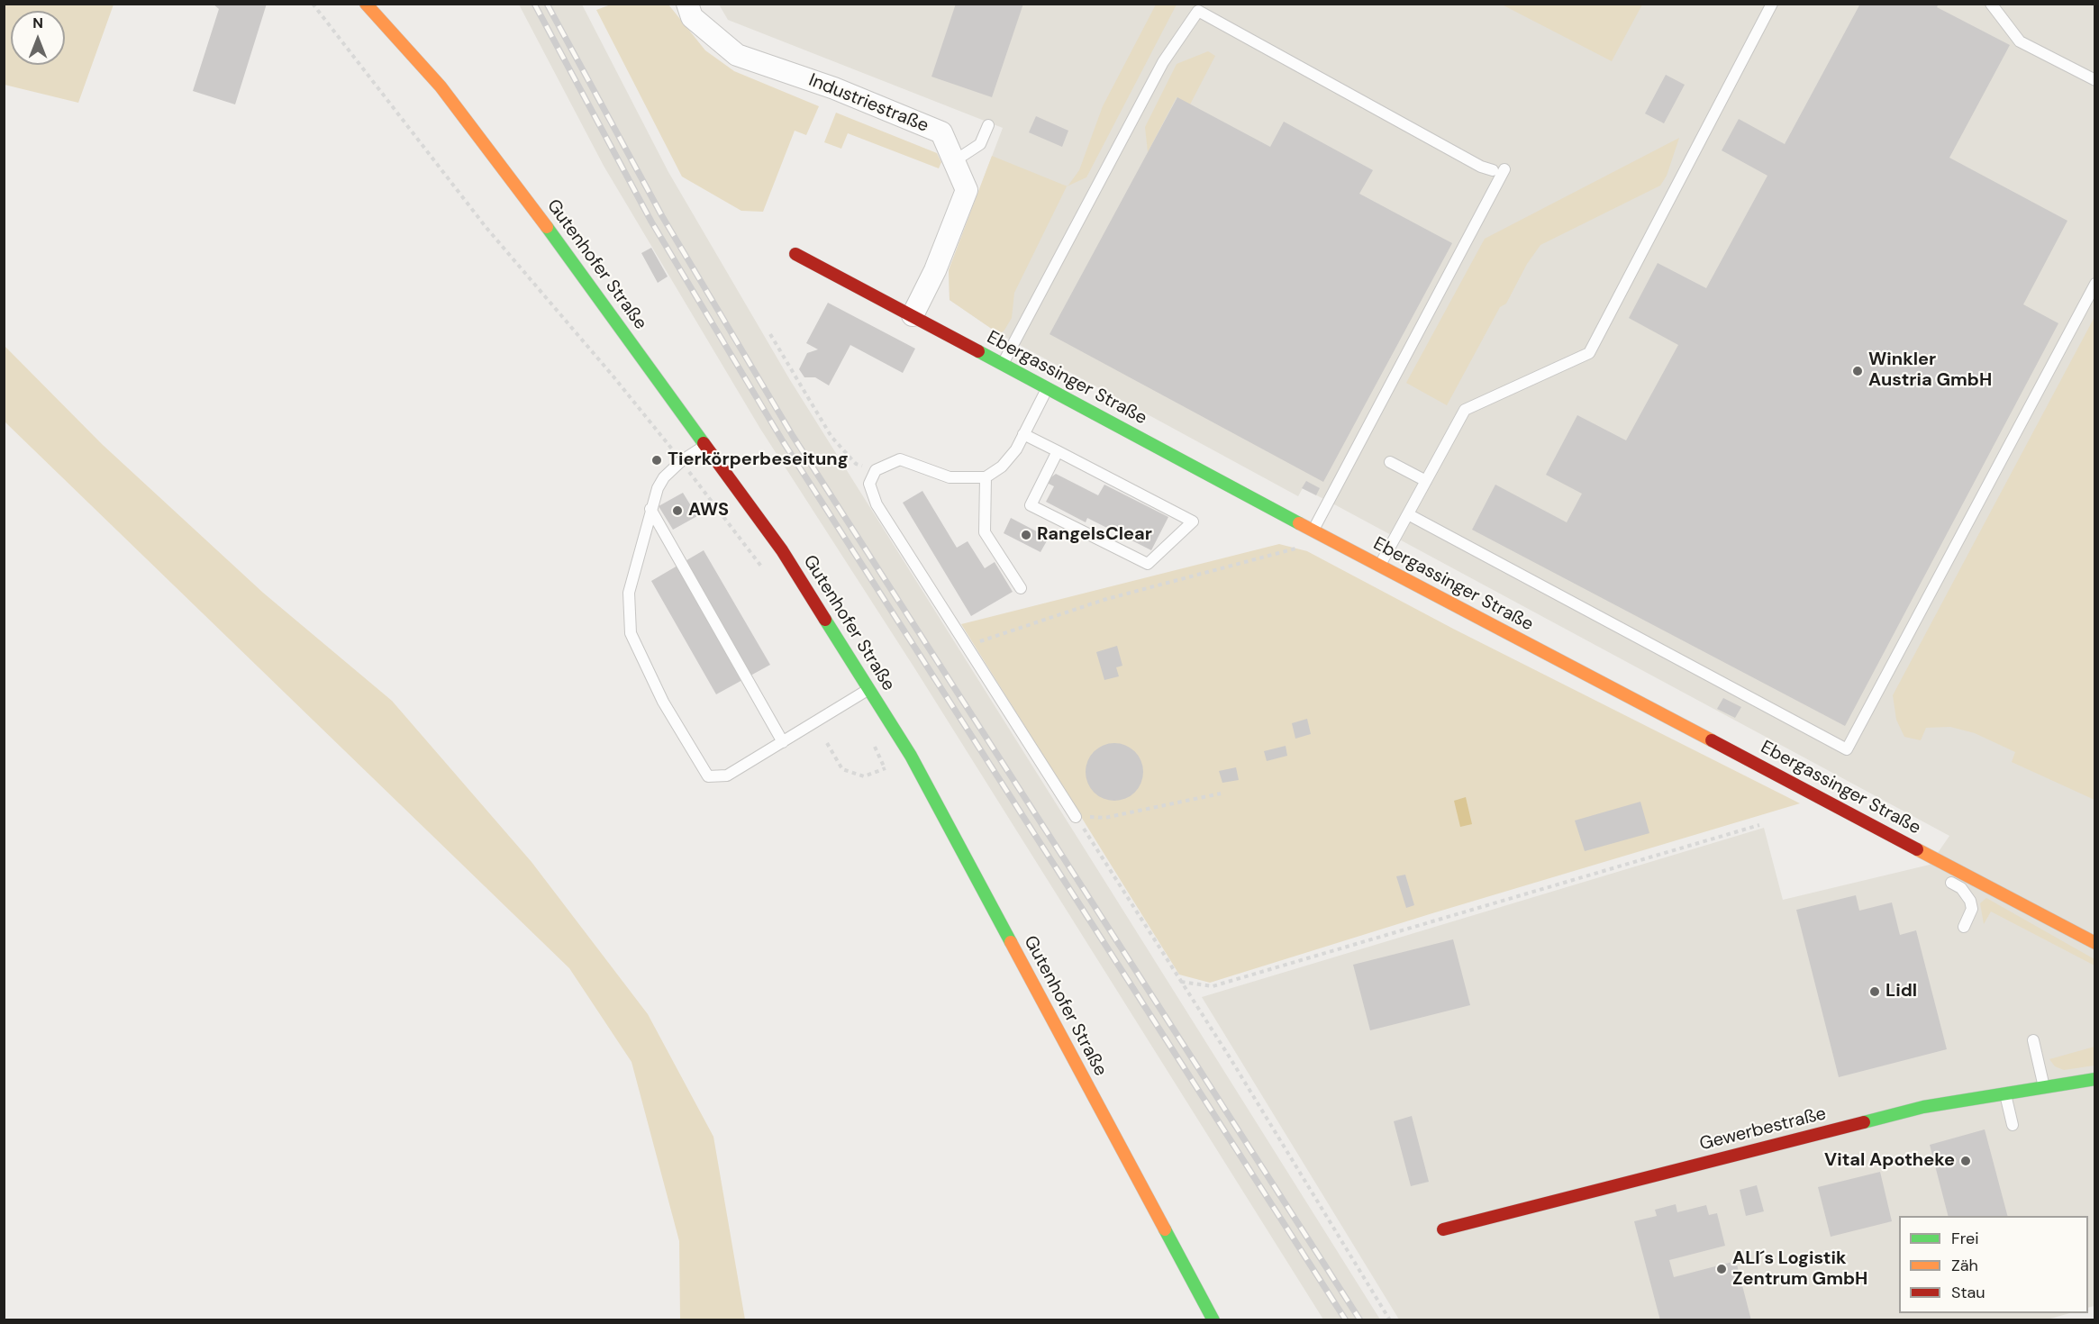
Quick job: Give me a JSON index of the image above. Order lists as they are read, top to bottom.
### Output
{
  "streets": {
    "street": [
      "Industriestraße",
      "Gutenhofer Straße",
      "Ebergassinger Straße",
      "Gewerbestraße"
    ]
  },
  "crossings": [
    ["Industriestraße", "Ebergassinger Straße"]
  ],
  "places": [
    "Winkler Austria GmbH",
    "Tierkörperbeseitung",
    "AWS",
    "RangeIsClear",
    "Lidl",
    "Vital Apotheke",
    "ALI´s Logistik Zentrum GmbH"
  ],
  "legend": ["Frei", "Zäh", "Stau"],
  "north": "top"
}
